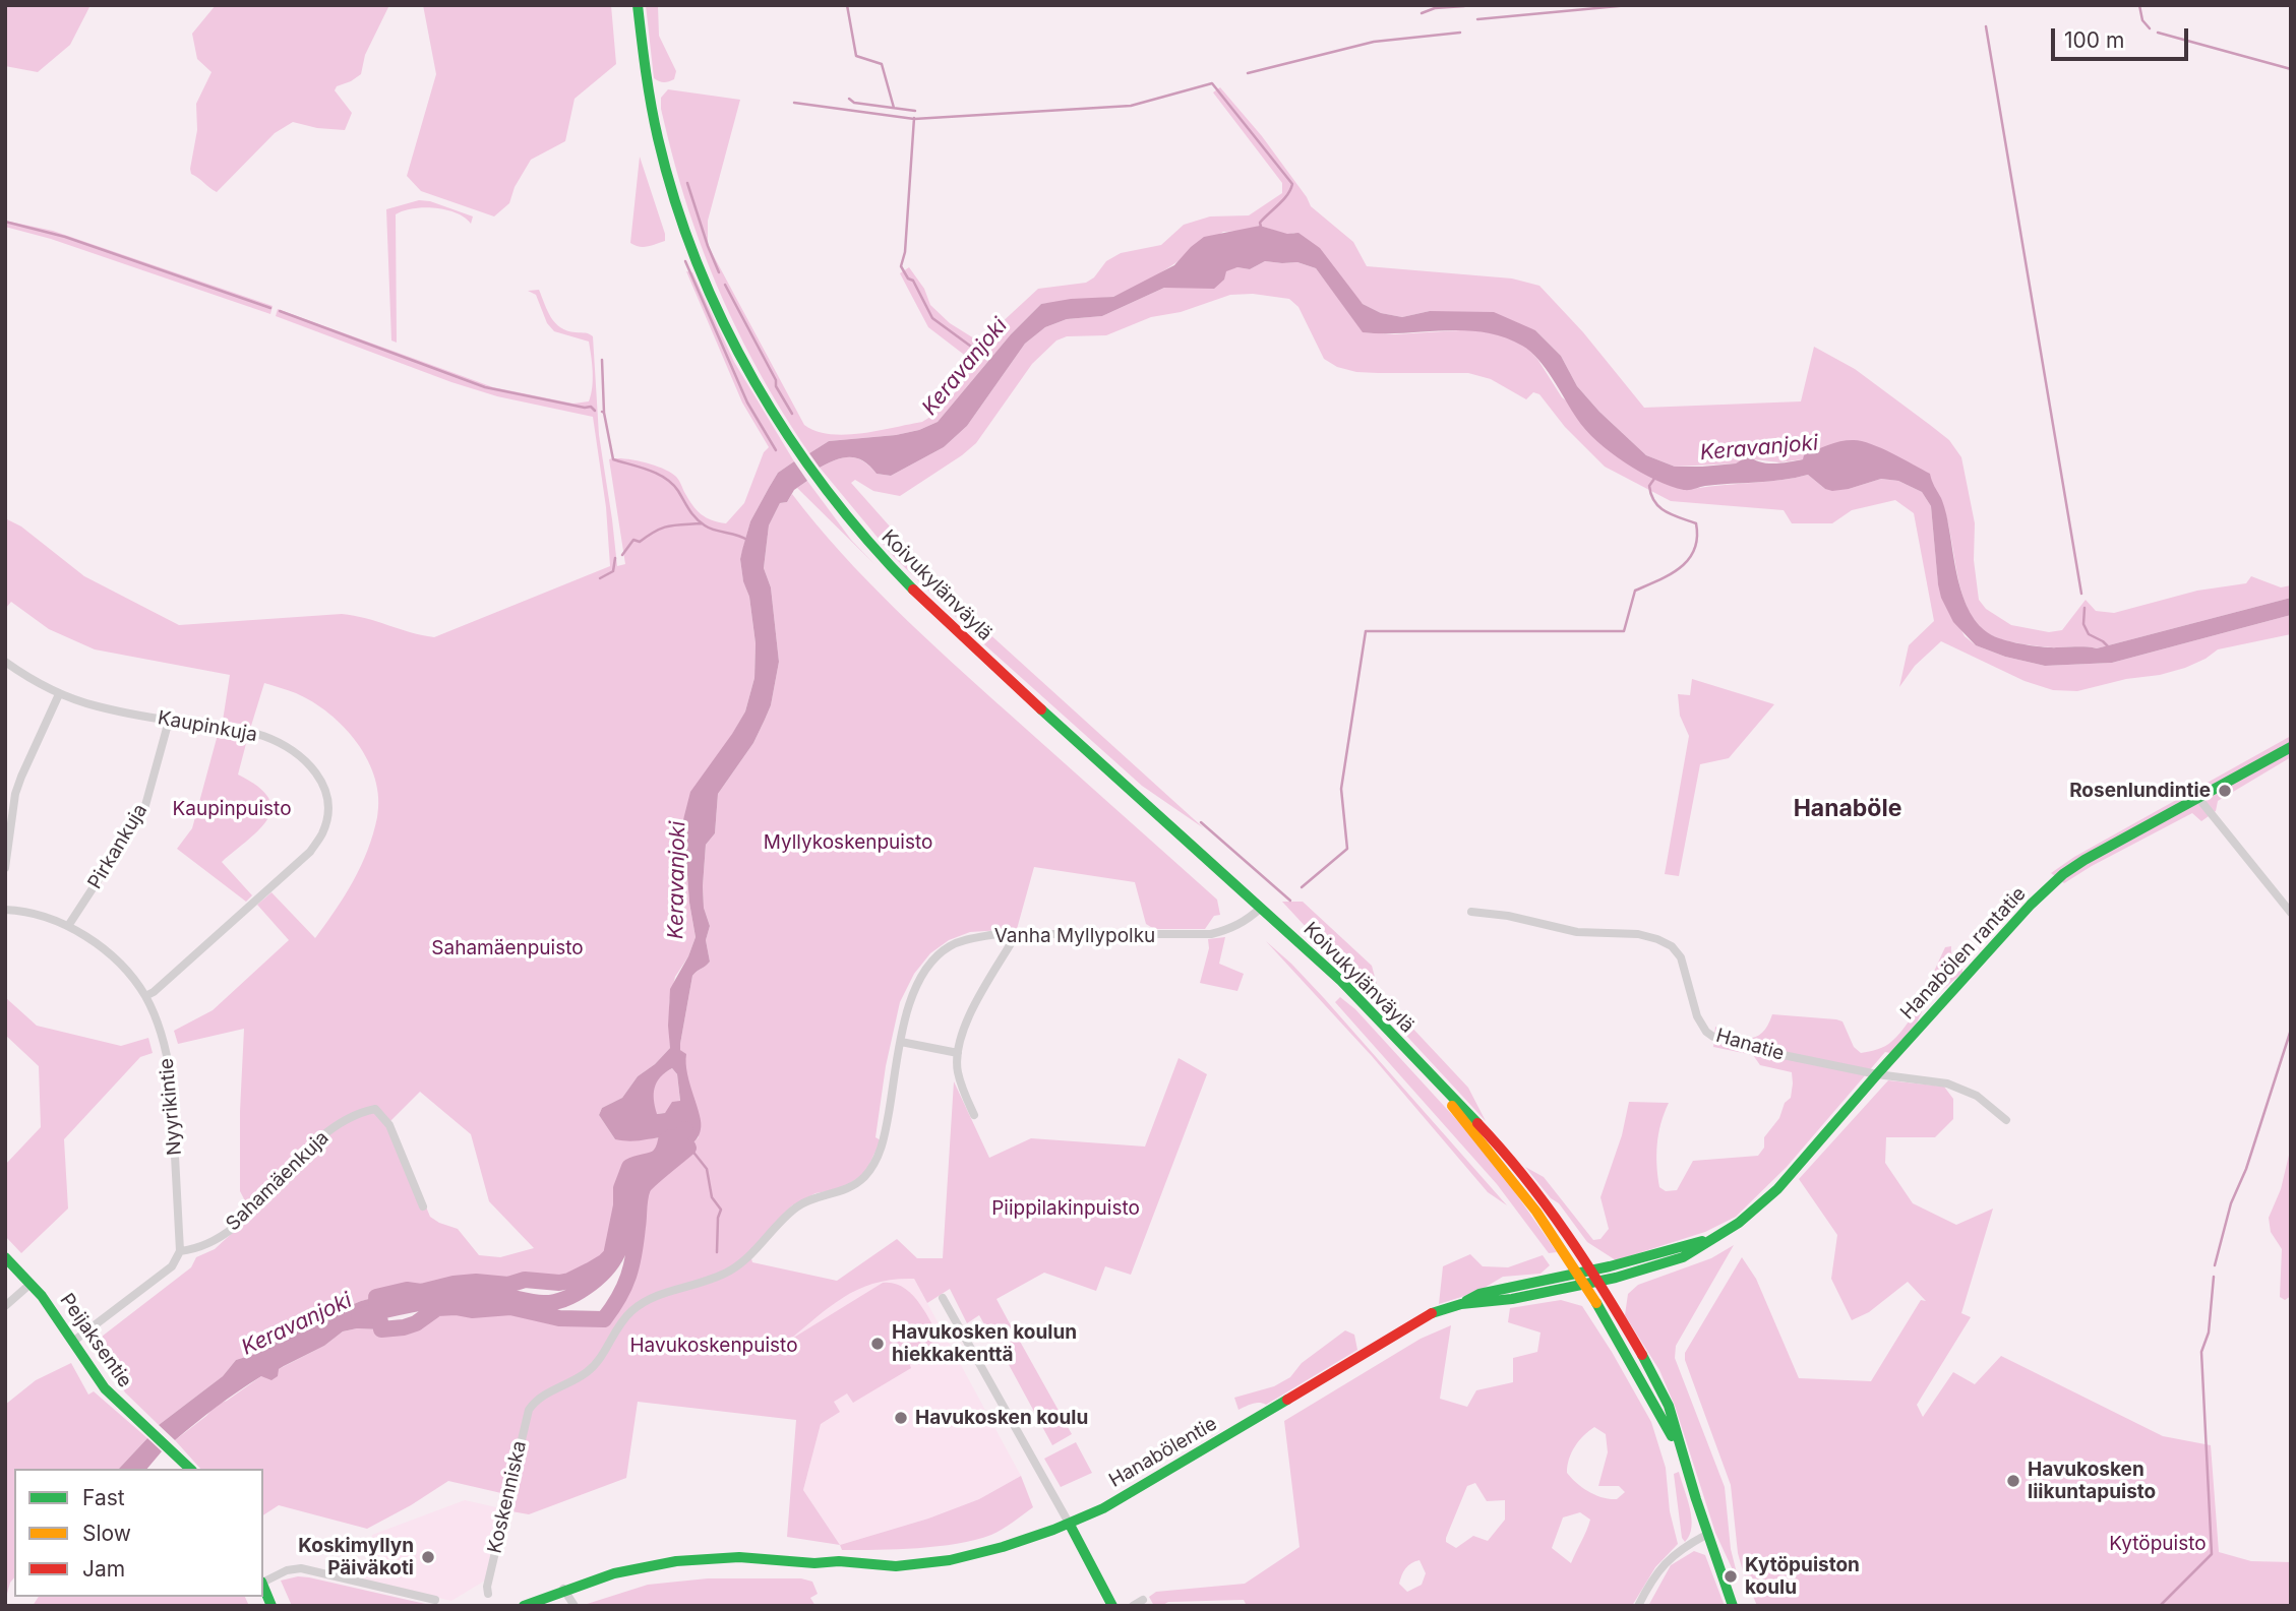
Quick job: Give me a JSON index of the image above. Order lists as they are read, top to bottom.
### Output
{
  "streets": {
    "main road": [
      "Koivukylänväylä",
      "Hanabölen rantatie",
      "Peijaksentie",
      "Hanabölentie"
    ],
    "street": [
      "Kaupinkuja",
      "Pirkankuja",
      "Vanha Myllypolku",
      "Hanatie",
      "Nyyrikintie",
      "Sahamäenkuja",
      "Koskenniska"
    ]
  },
  "crossings": [
    ["Koivukylänväylä", "Vanha Myllypolku"],
    ["Koivukylänväylä", "Hanabölen rantatie"],
    ["Koivukylänväylä", "Hanabölentie"],
    ["Kaupinkuja", "Pirkankuja"],
    ["Kaupinkuja", "Nyyrikintie"],
    ["Pirkankuja", "Nyyrikintie"],
    ["Vanha Myllypolku", "Koskenniska"],
    ["Hanabölen rantatie", "Hanatie"],
    ["Hanabölen rantatie", "Hanabölentie"],
    ["Nyyrikintie", "Sahamäenkuja"]
  ],
  "districts": ["Hanaböle"],
  "water": ["Keravanjoki"],
  "parks": [
    "Kaupinpuisto",
    "Myllykoskenpuisto",
    "Sahamäenpuisto",
    "Piippilakinpuisto",
    "Havukoskenpuisto",
    "Kytöpuisto"
  ],
  "places": [
    "Rosenlundintie",
    "Havukosken koulun hiekkakenttä",
    "Havukosken koulu",
    "Havukosken liikuntapuisto",
    "Koskimyllyn Päiväkoti",
    "Kytöpuiston koulu"
  ],
  "legend": ["Fast", "Slow", "Jam"],
  "scale_bar": "100 m"
}
